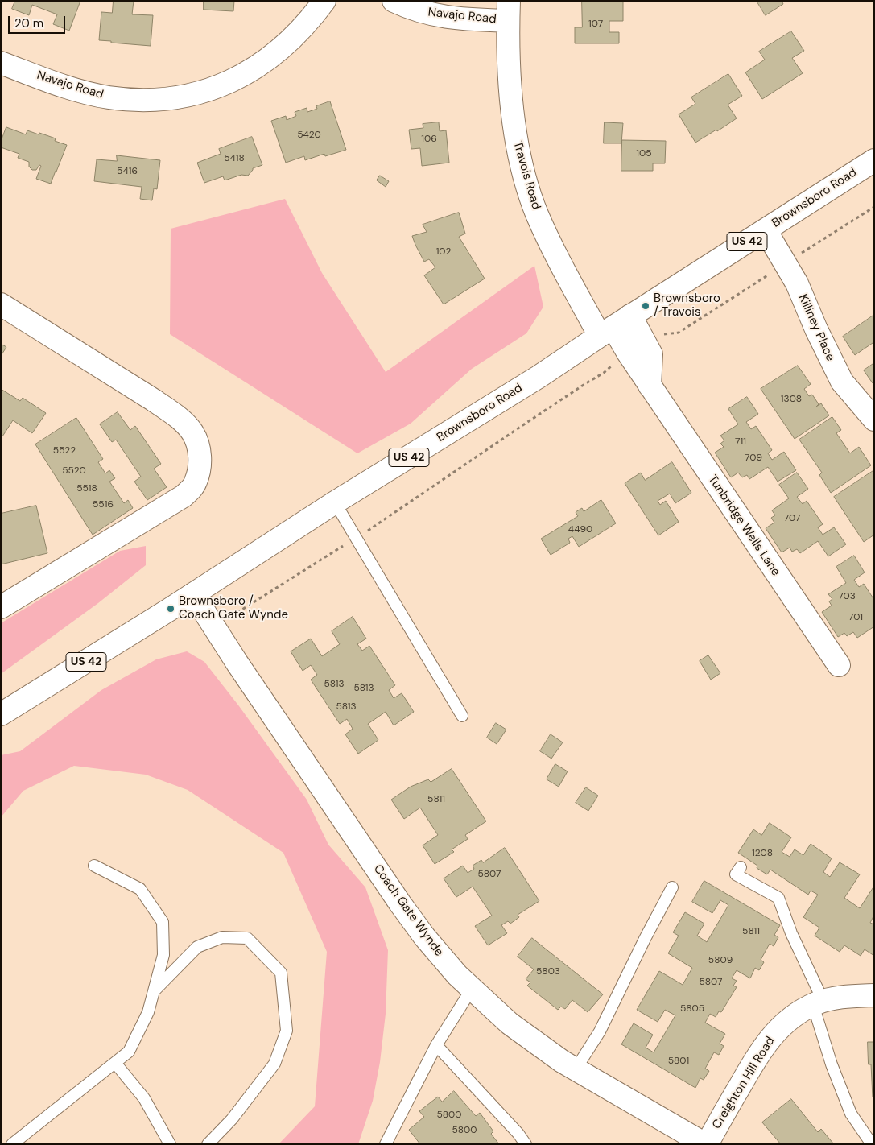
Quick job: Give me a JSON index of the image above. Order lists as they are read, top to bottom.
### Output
{
  "streets": {
    "street": [
      "Navajo Road",
      "Travois Road",
      "Brownsboro Road",
      "US 42",
      "Killiney Place",
      "Tunbridge Wells Lane",
      "Coach Gate Wynde",
      "Creighton Hill Road"
    ]
  },
  "crossings": [
    ["Navajo Road", "Travois Road"],
    ["Travois Road", "Brownsboro Road"],
    ["Travois Road", "Tunbridge Wells Lane"],
    ["Brownsboro Road", "Killiney Place"],
    ["Brownsboro Road", "Tunbridge Wells Lane"],
    ["Brownsboro Road", "Coach Gate Wynde"],
    ["Coach Gate Wynde", "Creighton Hill Road"]
  ],
  "places": ["Brownsboro / Travois", "Brownsboro / Coach Gate Wynde"],
  "house_numbers": [
    "107",
    "5420",
    "106",
    "105",
    "5418",
    "5416",
    "102",
    "1308",
    "711",
    "5522",
    "709",
    "5520",
    "5518",
    "5516",
    "707",
    "4490",
    "703",
    "701",
    "5813",
    "5813",
    "5813",
    "5811",
    "1208",
    "5807",
    "5811",
    "5809",
    "5803",
    "5807",
    "5805",
    "5801",
    "5800",
    "5800"
  ],
  "scale_bar": "20 m"
}
